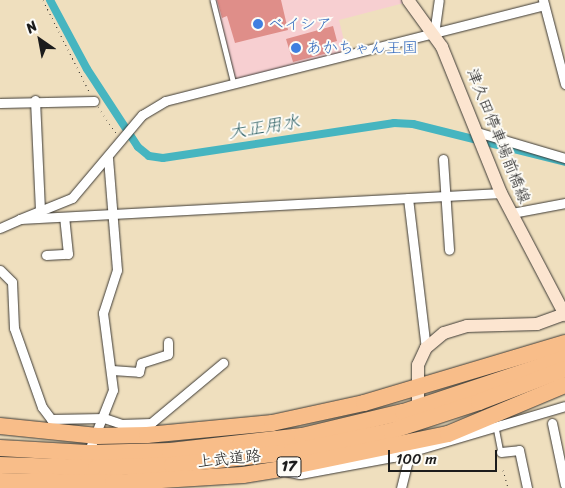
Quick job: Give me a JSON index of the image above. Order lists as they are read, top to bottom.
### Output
{
  "streets": {
    "highway": ["上武道路", "17"],
    "main road": ["津久田停車場前橋線"]
  },
  "water": ["大正用水"],
  "places": ["ベイシア", "あかちゃん王国"],
  "scale_bar": "100 m",
  "north": "top left"
}
